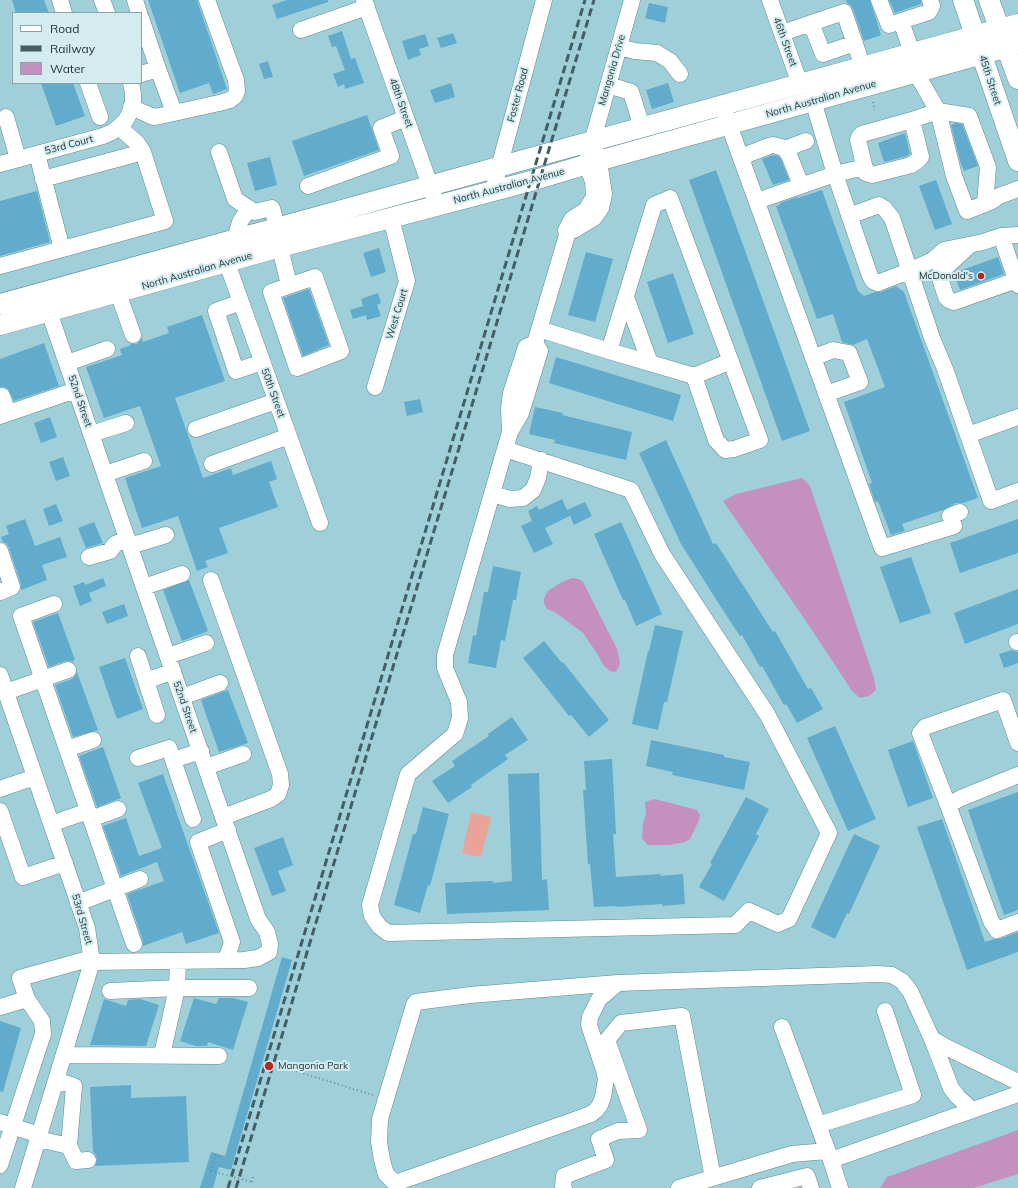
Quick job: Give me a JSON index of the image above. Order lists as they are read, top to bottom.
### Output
{
  "streets": {
    "main road": ["45th Street", "North Australian Avenue"],
    "street": [
      "46th Street",
      "Mangonia Drive",
      "Foster Road",
      "48th Street",
      "53rd Court",
      "West Court",
      "50th Street",
      "52nd Street",
      "53rd Street"
    ]
  },
  "crossings": [
    ["46th Street", "North Australian Avenue"],
    ["Mangonia Drive", "North Australian Avenue"],
    ["45th Street", "North Australian Avenue"],
    ["Foster Road", "North Australian Avenue"],
    ["North Australian Avenue", "48th Street"],
    ["North Australian Avenue", "West Court"],
    ["North Australian Avenue", "50th Street"],
    ["North Australian Avenue", "52nd Street"],
    ["52nd Street", "53rd Street"]
  ],
  "places": ["McDonald's", "Mangonia Park"],
  "legend": ["Road", "Railway", "Water"]
}
